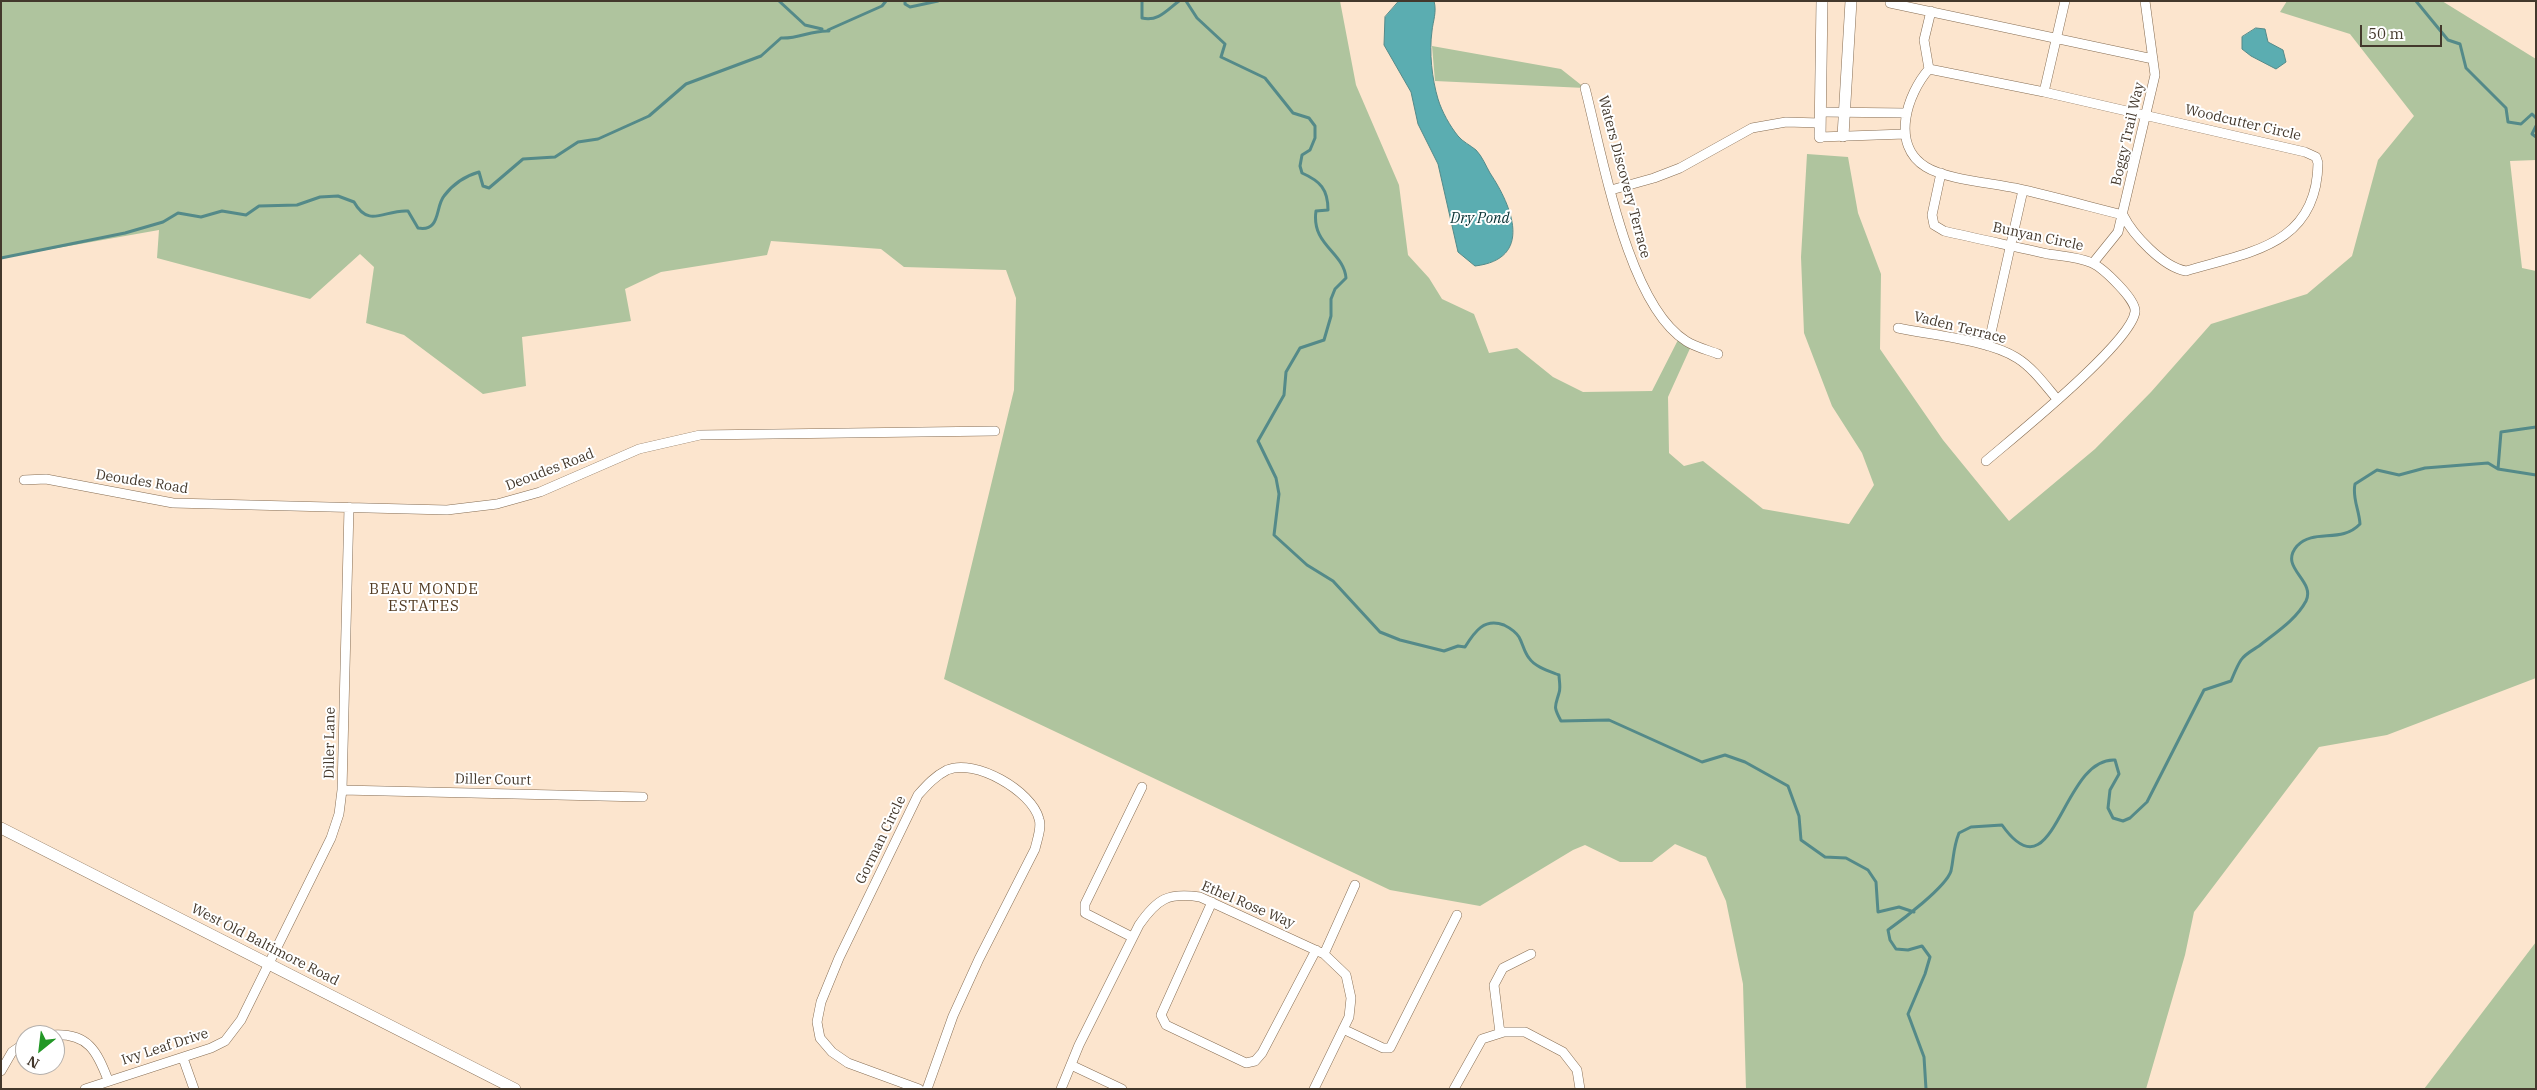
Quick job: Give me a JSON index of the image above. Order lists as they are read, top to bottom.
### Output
{
  "streets": {
    "street": [
      "Woodcutter Circle",
      "Boggy Trail Way",
      "Waters Discovery Terrace",
      "Bunyan Circle",
      "Vaden Terrace",
      "Deoudes Road",
      "Diller Lane",
      "Diller Court",
      "Gorman Circle",
      "Ethel Rose Way",
      "West Old Baltimore Road",
      "Ivy Leaf Drive"
    ]
  },
  "crossings": [
    ["Woodcutter Circle", "Boggy Trail Way"],
    ["Boggy Trail Way", "Bunyan Circle"],
    ["Bunyan Circle", "Vaden Terrace"],
    ["Deoudes Road", "Diller Lane"],
    ["Diller Lane", "Diller Court"],
    ["Diller Lane", "West Old Baltimore Road"],
    ["Diller Lane", "Ivy Leaf Drive"],
    ["West Old Baltimore Road", "Ivy Leaf Drive"]
  ],
  "districts": ["BEAU MONDE ESTATES"],
  "water": ["Dry Pond"],
  "scale_bar": "50 m",
  "north": "bottom left"
}
